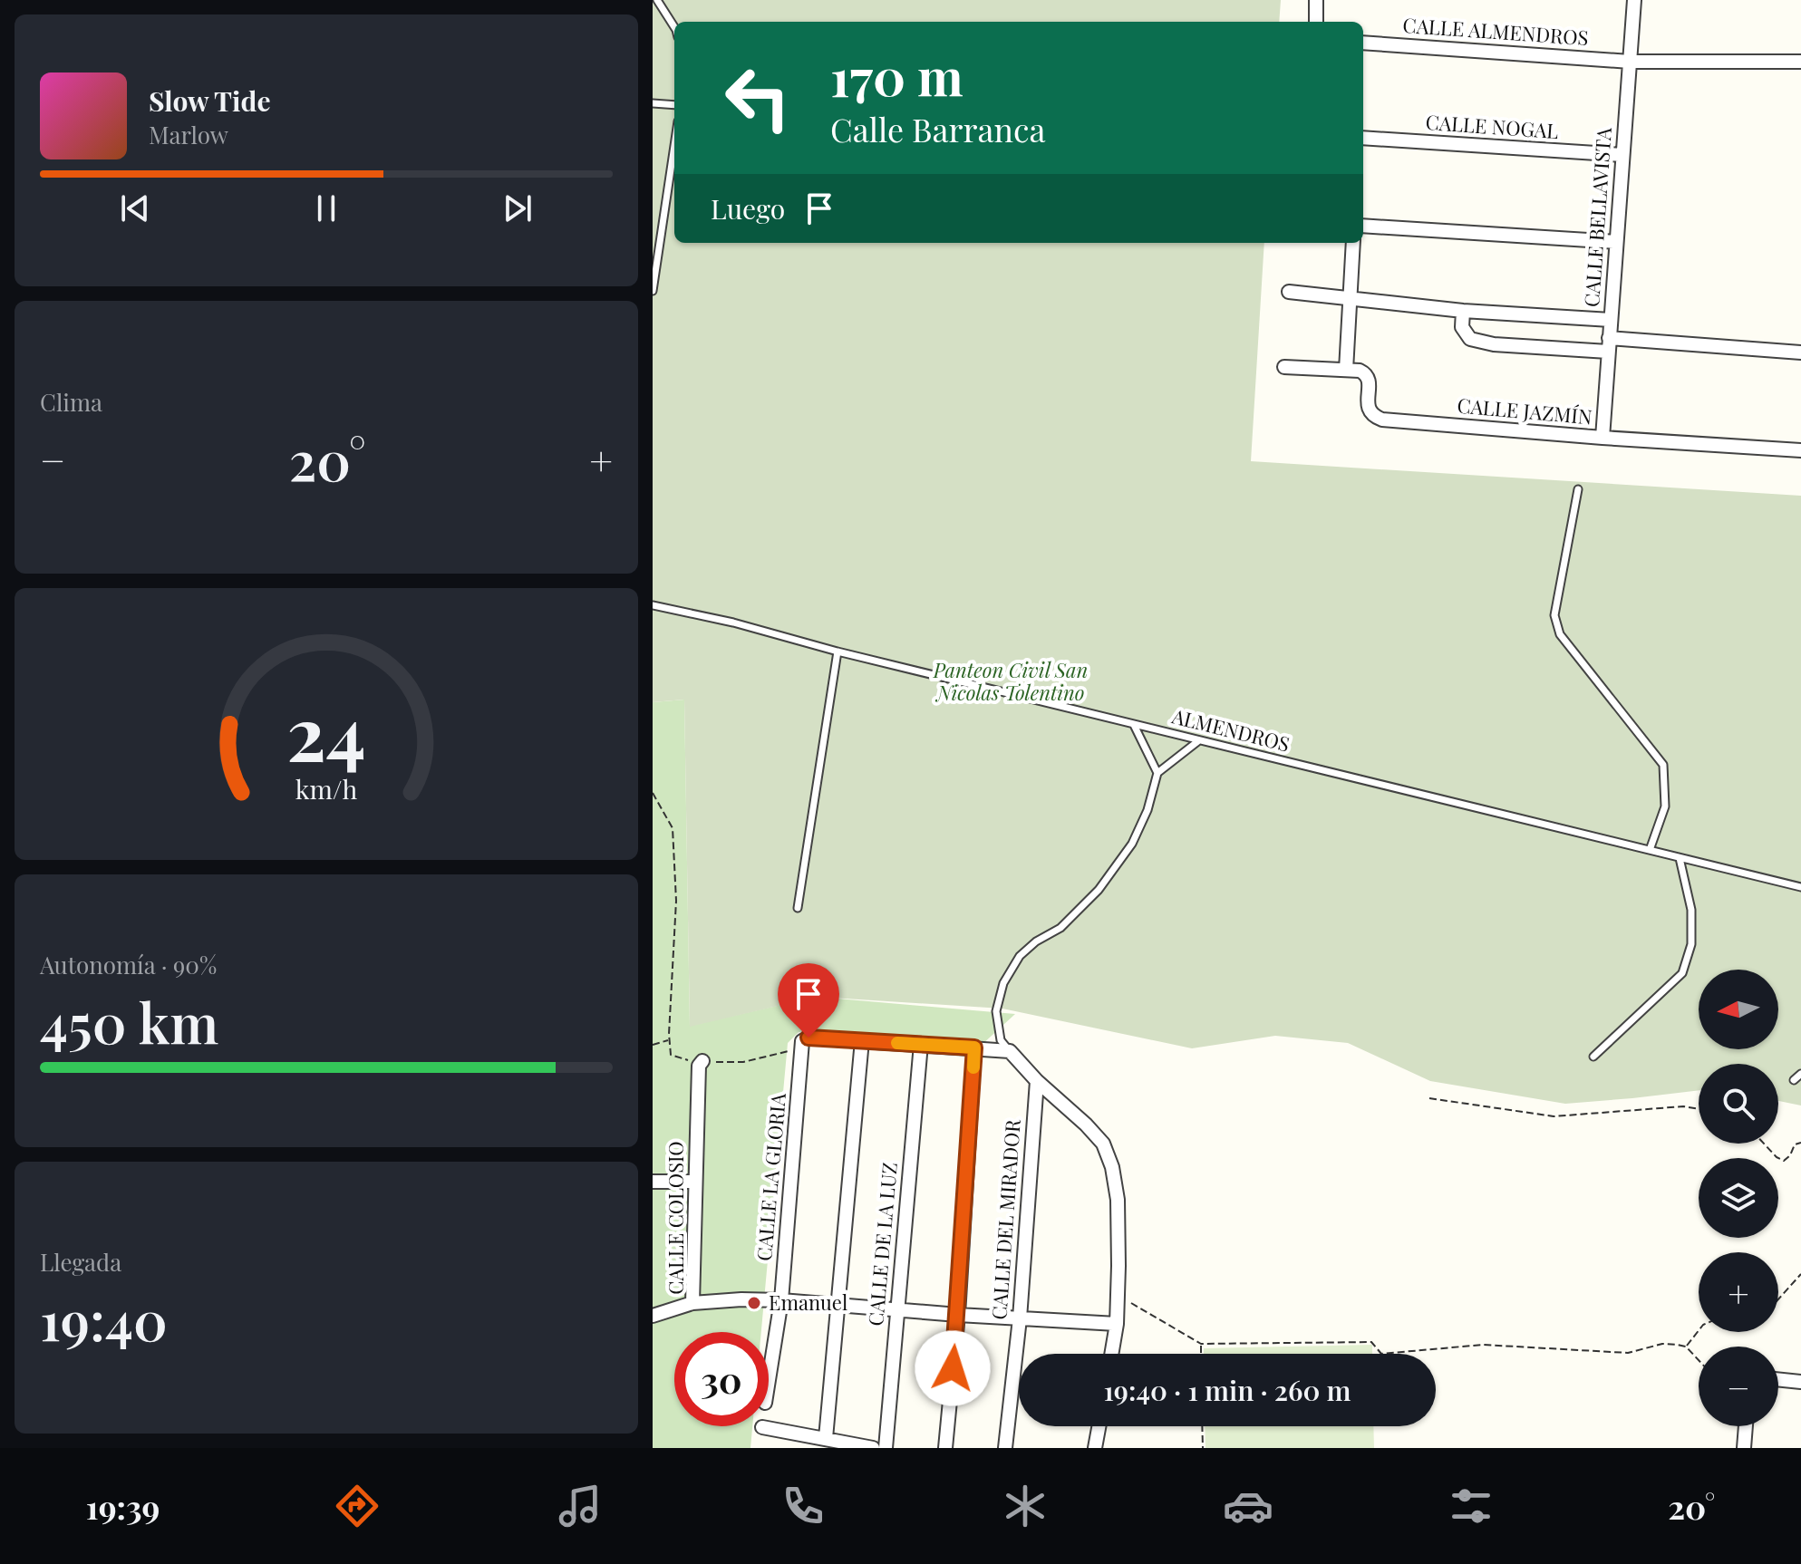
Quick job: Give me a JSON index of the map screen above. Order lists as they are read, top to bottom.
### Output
{
  "streets": {
    "street": [
      "CALLE ALMENDROS",
      "CALLE NOGAL",
      "CALLE BELLAVISTA",
      "CALLE JAZMÍN",
      "CALLE LA GLORIA",
      "CALLE COLOSIO",
      "CALLE DEL MIRADOR",
      "CALLE DE LA LUZ"
    ],
    "lane": ["ALMENDROS"]
  },
  "crossings": [
    ["CALLE ALMENDROS", "CALLE BELLAVISTA"],
    ["CALLE NOGAL", "CALLE BELLAVISTA"],
    ["CALLE BELLAVISTA", "CALLE JAZMÍN"],
    ["CALLE LA GLORIA", "CALLE COLOSIO"],
    ["CALLE COLOSIO", "CALLE DEL MIRADOR"],
    ["CALLE COLOSIO", "CALLE DE LA LUZ"]
  ],
  "parks": ["Panteon Civil San Nicolas Tolentino"],
  "places": ["Emanuel"],
  "north": "left",
  "page": {
    "turn": ["170 m", "Calle Barranca"],
    "song": ["Slow Tide", "Marlow"],
    "then": "Luego",
    "tile": [
      "Clima",
      ["Autonomía · 90%", "450 km"],
      ["Llegada", "19:40"]
    ],
    "heat": ["−", "20°", "+"],
    "map_buttons": ["+", "−"],
    "limit": "30",
    "trip": "19:40 · 1 min · 260 m",
    "tabs": ["19:39", "20°"],
    "gauge": ["24", "km/h"]
  }
}
